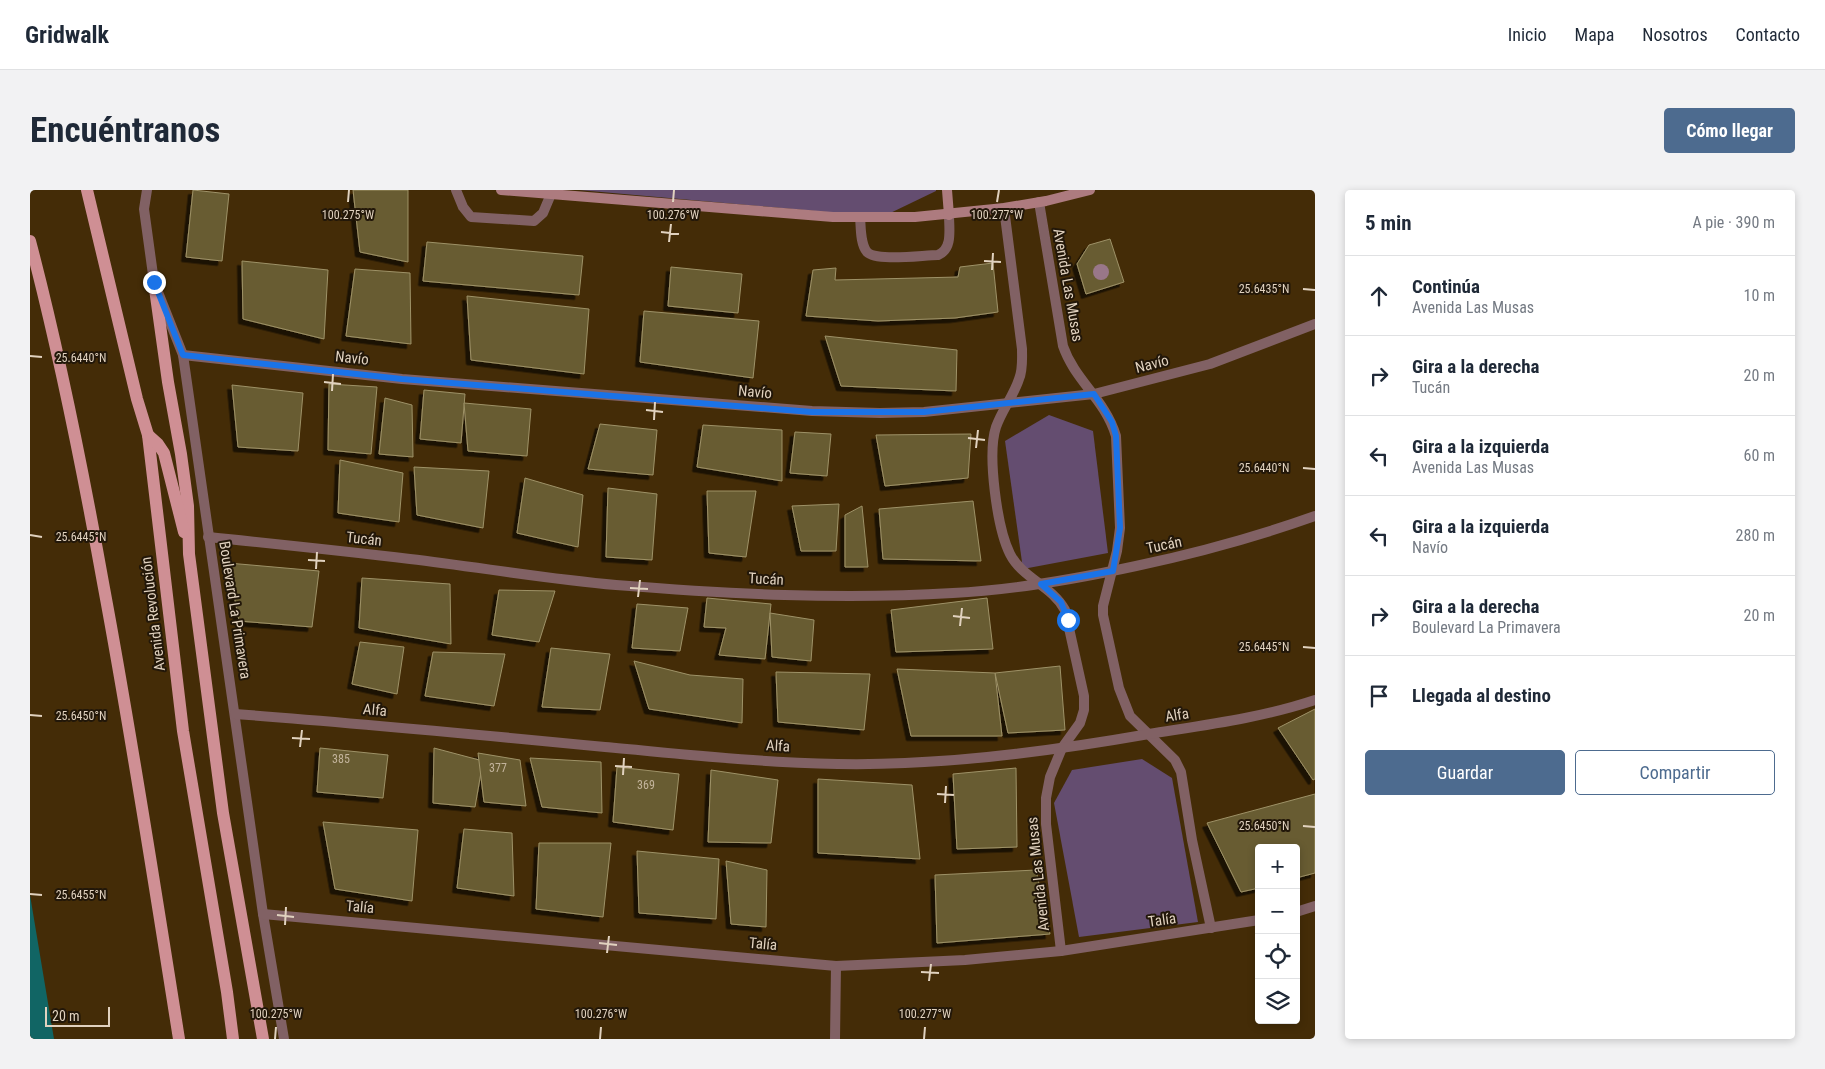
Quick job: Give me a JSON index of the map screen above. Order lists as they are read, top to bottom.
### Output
{
  "streets": {
    "main road": ["Avenida Revolución"],
    "street": [
      "Avenida Las Musas",
      "Navío",
      "Tucán",
      "Boulevard La Primavera",
      "Alfa",
      "Talía"
    ]
  },
  "crossings": [
    ["Avenida Las Musas", "Navío"],
    ["Avenida Las Musas", "Tucán"],
    ["Avenida Las Musas", "Alfa"],
    ["Avenida Las Musas", "Talía"],
    ["Navío", "Tucán"],
    ["Navío", "Boulevard La Primavera"],
    ["Tucán", "Boulevard La Primavera"],
    ["Boulevard La Primavera", "Alfa"],
    ["Boulevard La Primavera", "Talía"]
  ],
  "house_numbers": ["385", "377", "369"],
  "scale_bar": "20 m",
  "page": {
    "header": "Gridwalk",
    "nav": [
      "Inicio",
      "Mapa",
      "Nosotros",
      "Contacto"
    ],
    "buttons": [
      "Cómo llegar",
      ["Guardar", "Compartir"]
    ],
    "title": "Encuéntranos",
    "heading": ["5 min", "A pie · 390 m"],
    "list": [
      ["Continúa", "Avenida Las Musas", "10 m"],
      ["Gira a la derecha", "Tucán", "20 m"],
      ["Gira a la izquierda", "Avenida Las Musas", "60 m"],
      ["Gira a la izquierda", "Navío", "280 m"],
      ["Gira a la derecha", "Boulevard La Primavera", "20 m"],
      "Llegada al destino"
    ],
    "map_buttons": ["+", "−"],
    "scale": "20 m"
  },
  "coordinates": [
    "100.275°W",
    "100.276°W",
    "100.277°W",
    "25.6435°N",
    "25.6440°N",
    "25.6445°N",
    "25.6450°N",
    "25.6455°N"
  ]
}
